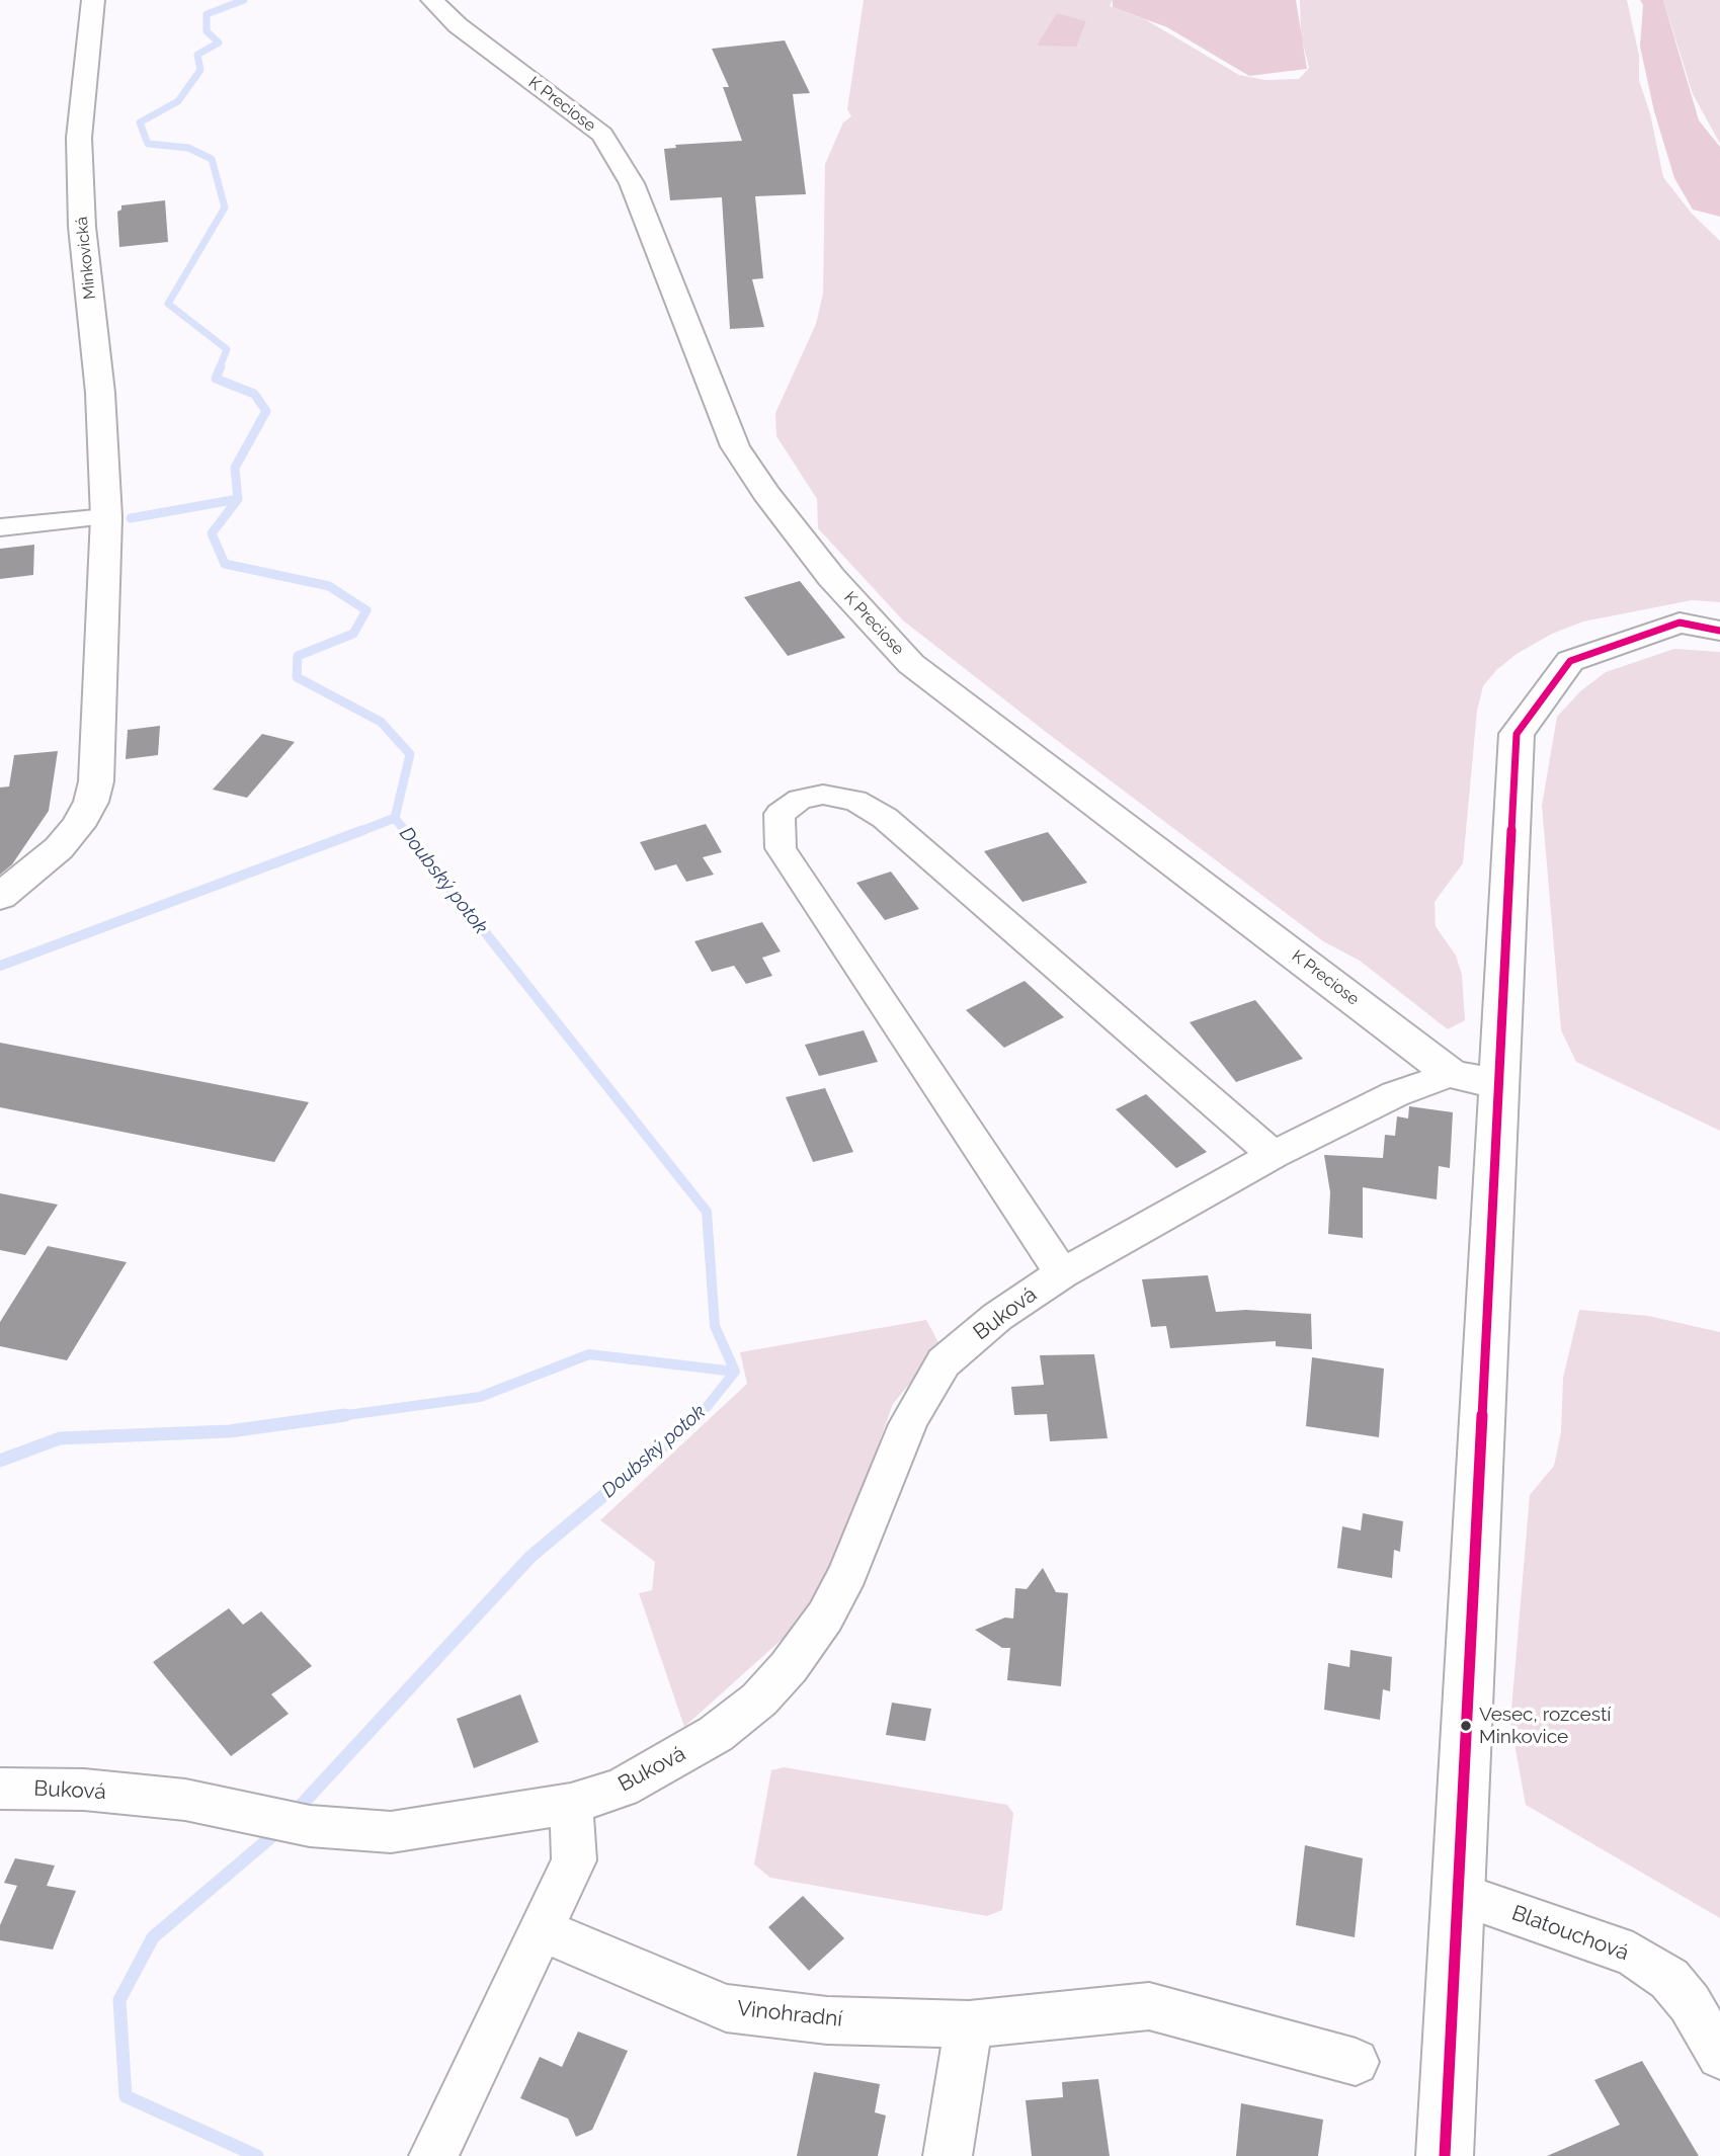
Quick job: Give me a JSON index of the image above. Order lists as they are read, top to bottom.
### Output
{
  "streets": {
    "street": [
      "K Preciose",
      "Minkovická",
      "Buková",
      "Blatouchová",
      "Vinohradní"
    ]
  },
  "crossings": [
    ["K Preciose", "Buková"]
  ],
  "water": ["Doubský potok"],
  "places": ["Vesec, rozcestí Minkovice"]
}
